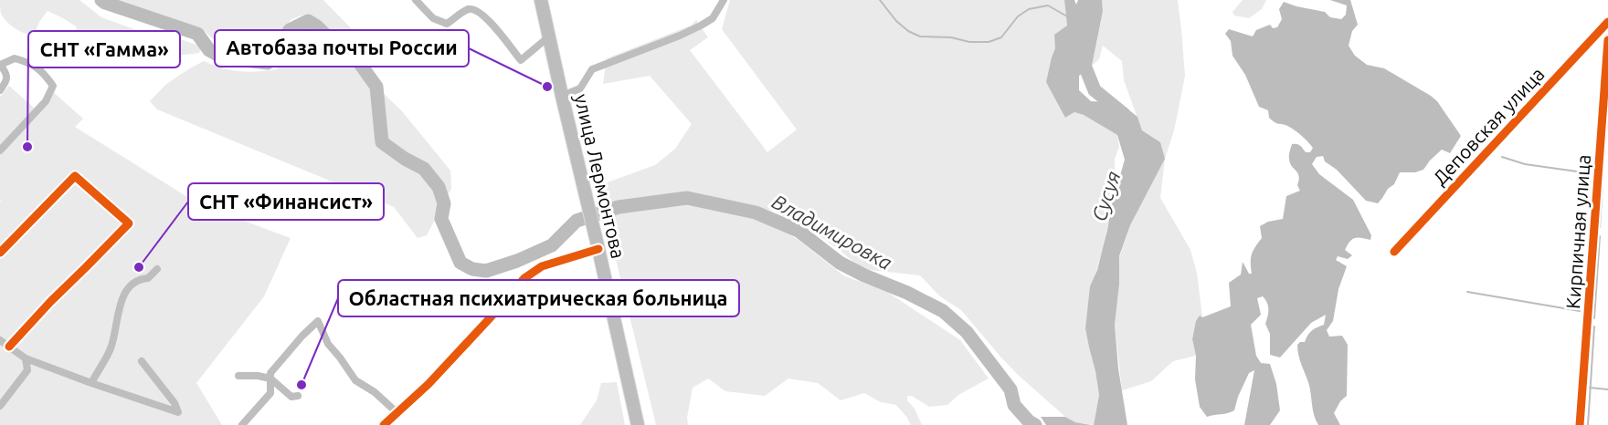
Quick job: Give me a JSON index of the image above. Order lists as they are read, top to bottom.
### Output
{
  "streets": {
    "highway": ["улица Лермонтова"],
    "street": ["Деповская улица", "Кирпичная улица"]
  },
  "water": ["Сусуя", "Владимировка"],
  "places": [
    "Автобаза почты России",
    "СНТ «Гамма»",
    "СНТ «Финансист»",
    "Областная психиатрическая больница"
  ]
}
